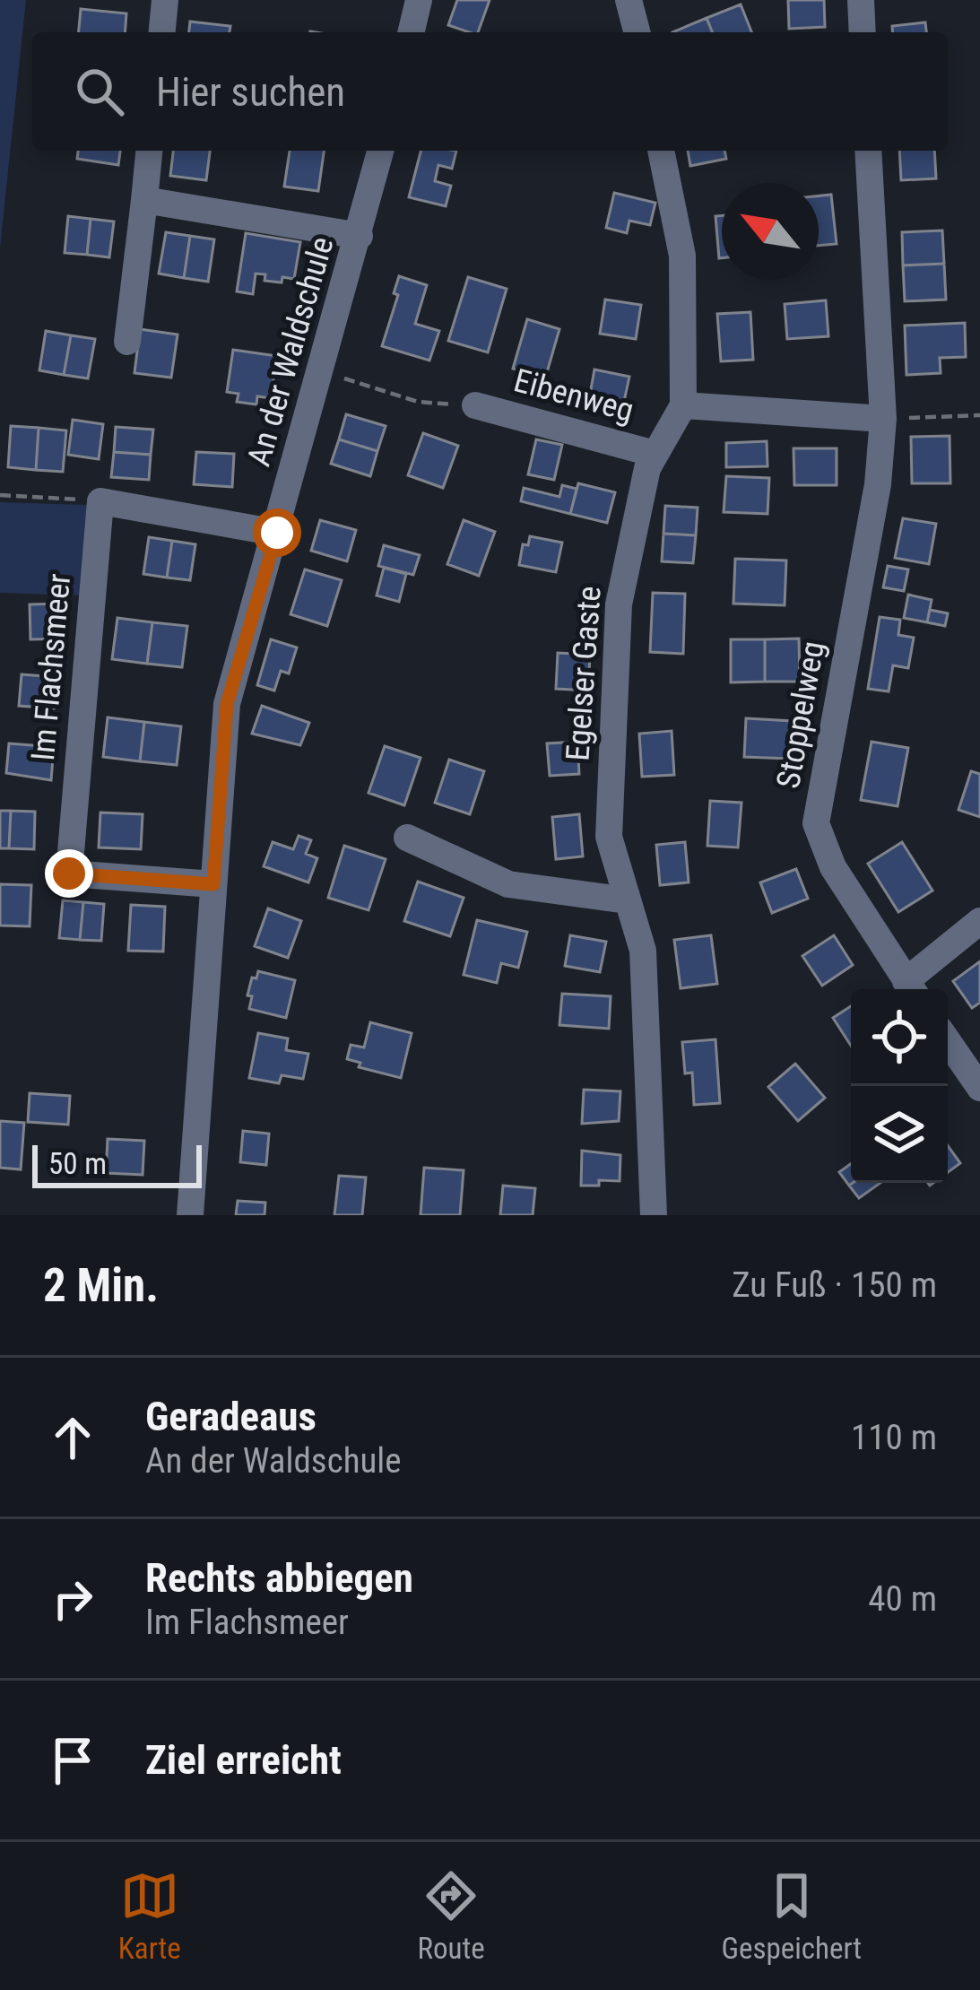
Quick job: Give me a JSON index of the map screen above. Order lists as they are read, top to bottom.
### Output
{
  "streets": {
    "street": [
      "An der Waldschule",
      "Eibenweg",
      "Im Flachsmeer",
      "Egelser Gaste",
      "Stoppelweg"
    ]
  },
  "crossings": [
    ["An der Waldschule", "Im Flachsmeer"],
    ["Eibenweg", "Egelser Gaste"]
  ],
  "scale_bar": "50 m",
  "north": "top left",
  "page": {
    "search": "Hier suchen",
    "scale": "50 m",
    "heading": ["2 Min.", "Zu Fuß · 150 m"],
    "list": [
      ["Geradeaus", "An der Waldschule", "110 m"],
      ["Rechts abbiegen", "Im Flachsmeer", "40 m"],
      "Ziel erreicht"
    ],
    "nav": ["Karte", "Route", "Gespeichert"]
  }
}
